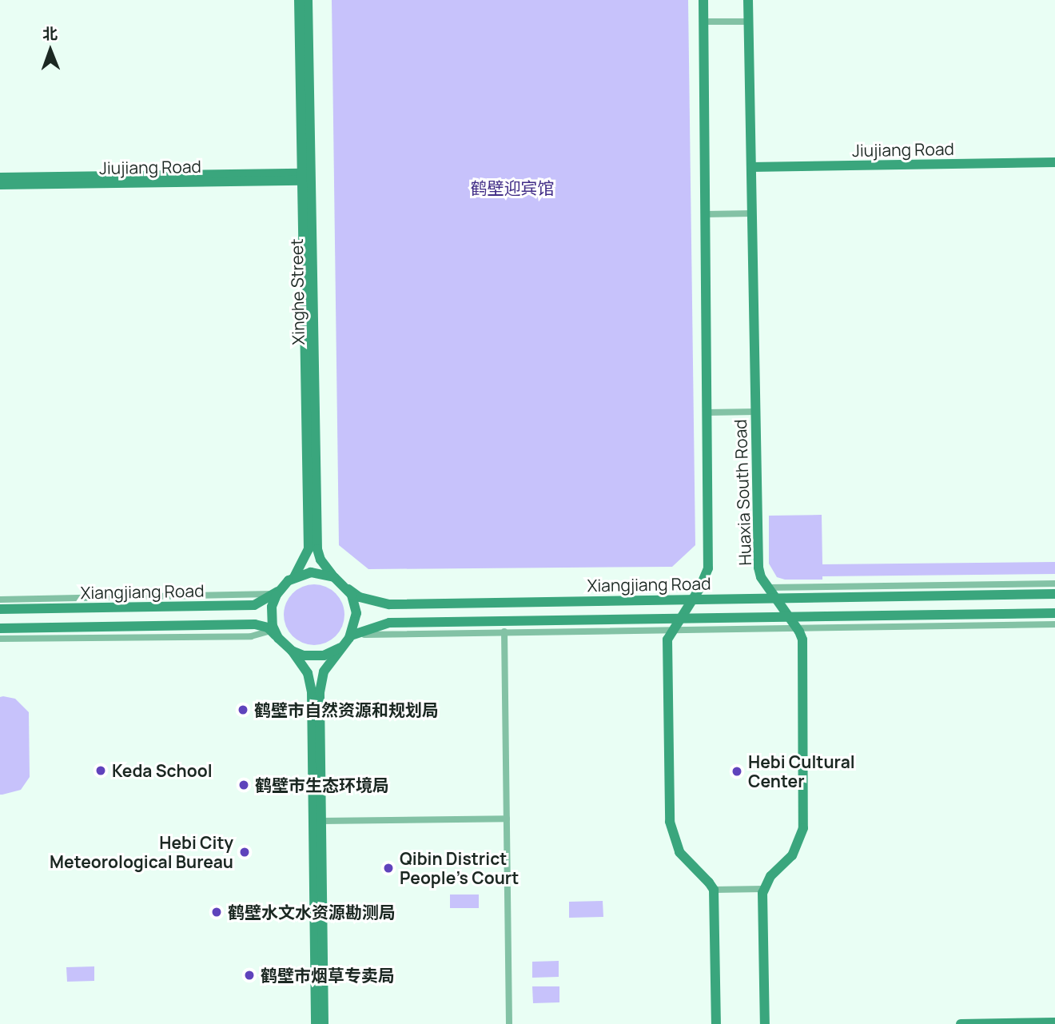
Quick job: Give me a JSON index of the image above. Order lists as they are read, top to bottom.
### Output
{
  "streets": {
    "main road": [
      "Jiujiang Road",
      "Xinghe Street",
      "Huaxia South Road",
      "Xiangjiang Road"
    ]
  },
  "crossings": [
    ["Jiujiang Road", "Xinghe Street"],
    ["Jiujiang Road", "Huaxia South Road"],
    ["Xinghe Street", "Xiangjiang Road"],
    ["Huaxia South Road", "Xiangjiang Road"]
  ],
  "parks": ["鹤壁迎宾馆"],
  "places": [
    "鹤壁市自然资源和规划局",
    "Keda School",
    "Hebi Cultural Center",
    "鹤壁市生态环境局",
    "Hebi City Meteorological Bureau",
    "Qibin District People's Court",
    "鹤壁水文水资源勘测局",
    "鹤壁市烟草专卖局"
  ],
  "north": "top"
}
